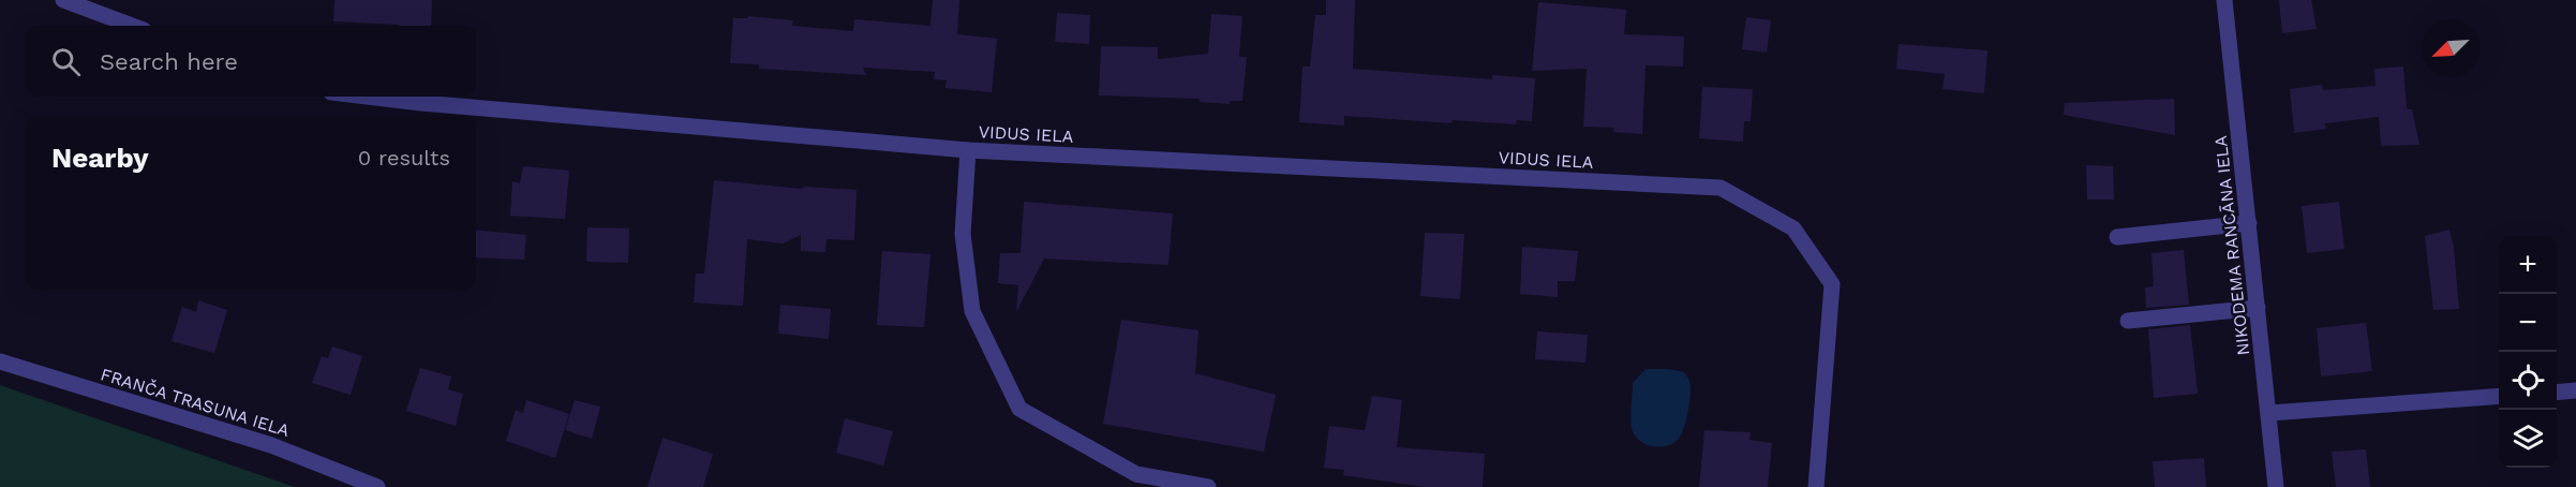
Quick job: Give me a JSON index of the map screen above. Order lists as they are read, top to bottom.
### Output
{
  "streets": {
    "street": ["VIDUS IELA", "NIKODEMA RANCĀNA IELA", "FRANČA TRASUNA IELA"]
  },
  "north": "bottom left",
  "page": {
    "search": "Search here",
    "heading": ["Nearby", "0 results"],
    "map_buttons": ["+", "−"]
  }
}
